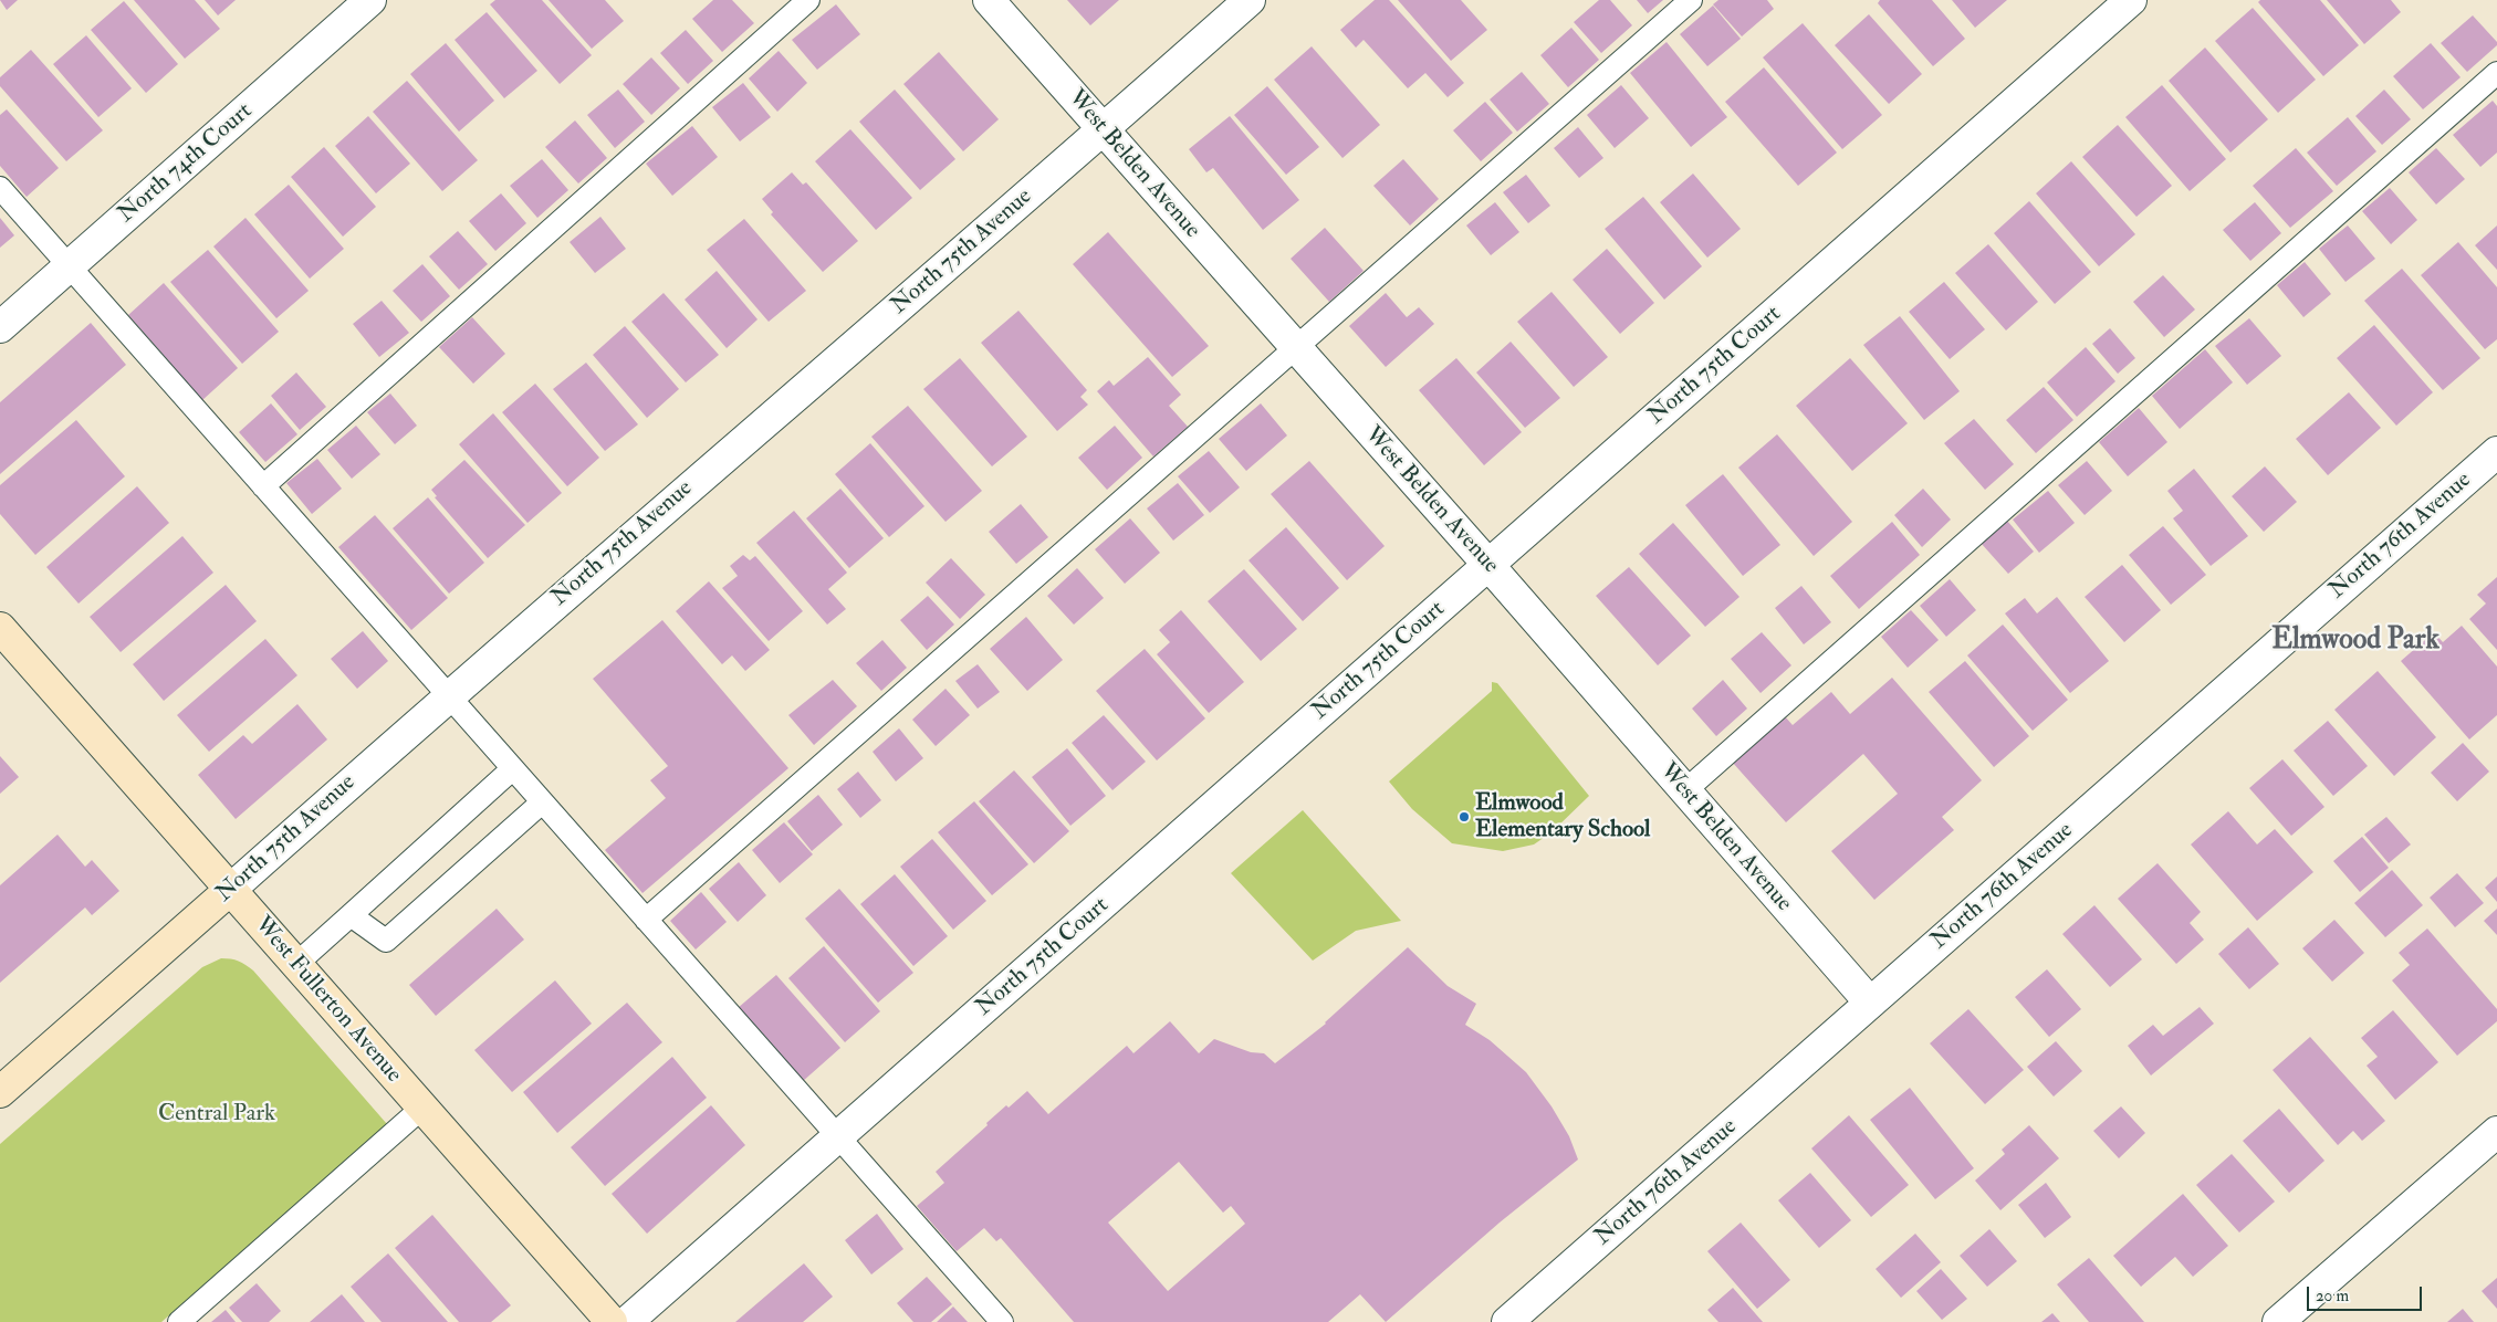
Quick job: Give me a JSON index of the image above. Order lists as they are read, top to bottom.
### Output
{
  "streets": {
    "street": [
      "North 74th Court",
      "West Belden Avenue",
      "North 75th Avenue",
      "North 75th Court",
      "North 76th Avenue",
      "West Fullerton Avenue"
    ]
  },
  "crossings": [
    ["West Belden Avenue", "North 75th Avenue"],
    ["West Belden Avenue", "North 75th Court"],
    ["West Belden Avenue", "North 76th Avenue"],
    ["North 75th Avenue", "West Fullerton Avenue"]
  ],
  "districts": ["Elmwood Park"],
  "parks": ["Central Park"],
  "places": ["Elmwood Elementary School"],
  "scale_bar": "20 m"
}
